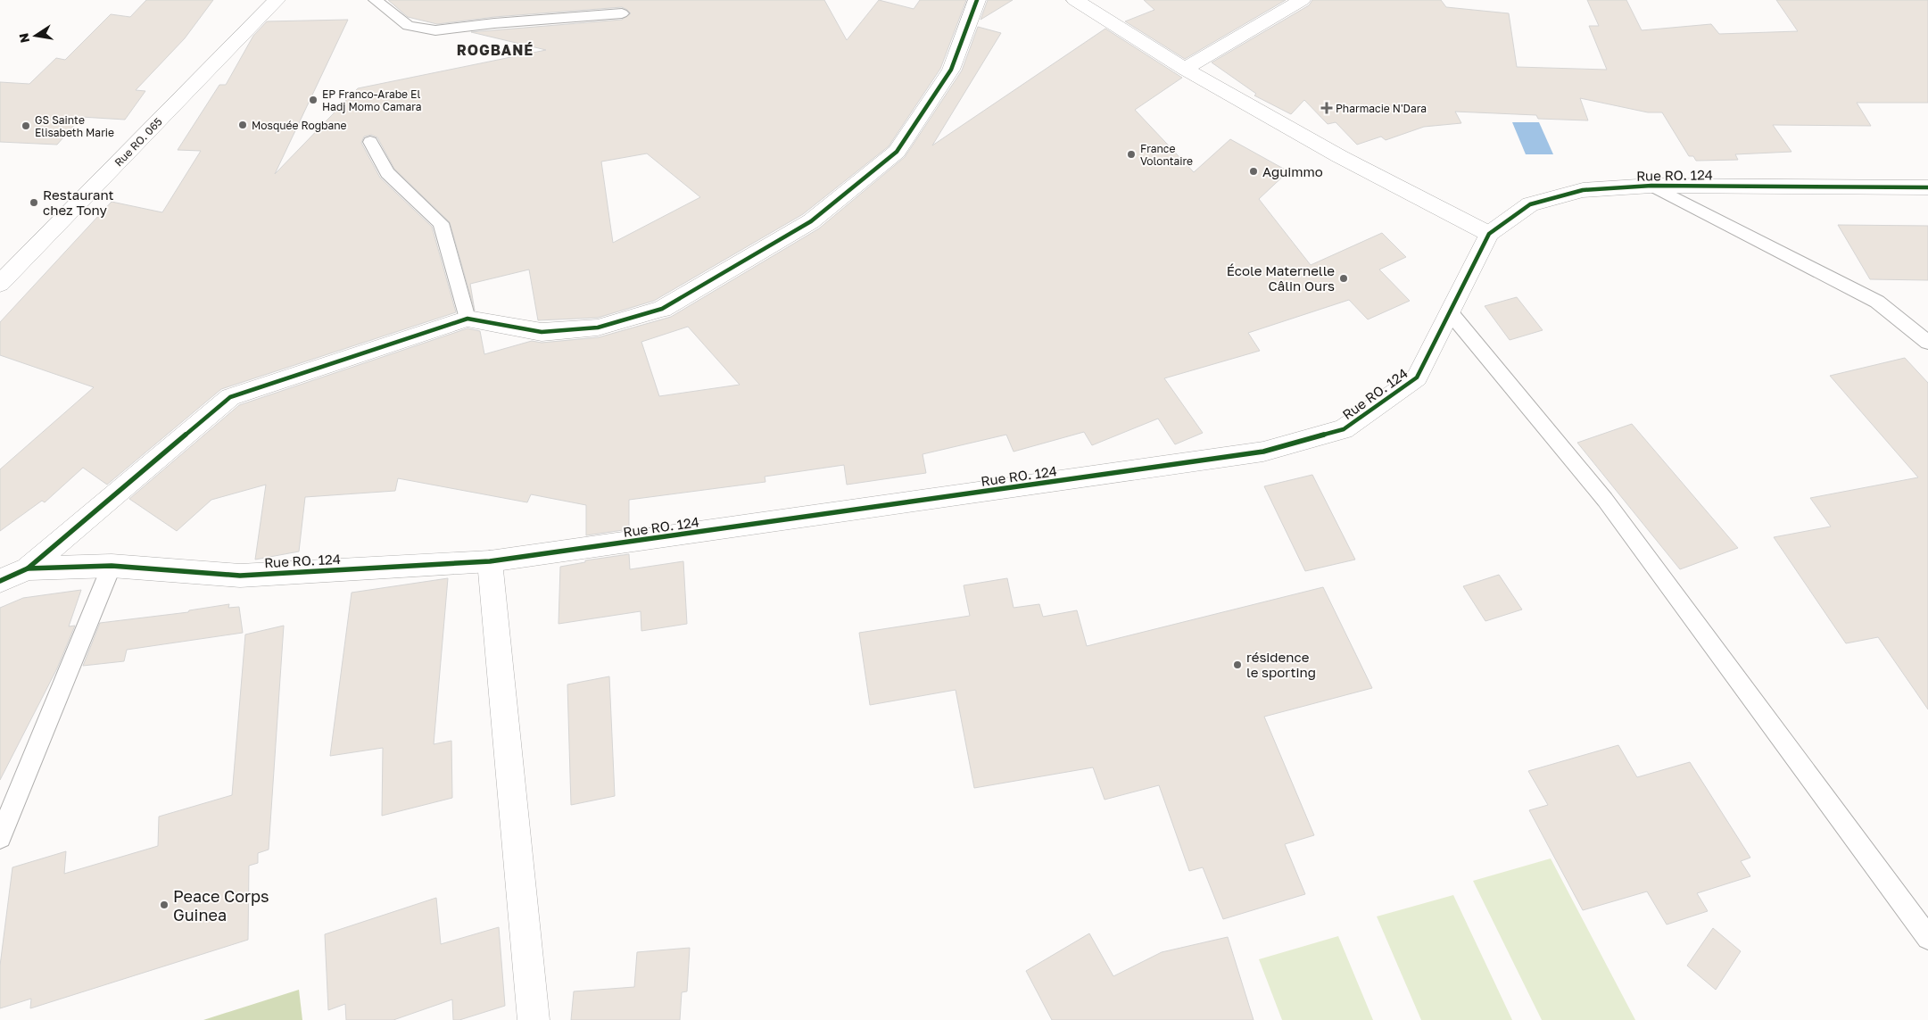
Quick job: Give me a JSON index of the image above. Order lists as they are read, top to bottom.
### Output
{
  "streets": {
    "street": ["Rue RO. 065", "Rue RO. 124"]
  },
  "districts": ["ROGBANÉ"],
  "places": {
    "other": [
      "EP Franco-Arabe El Hadj Momo Camara",
      "Mosquée Rogbane",
      "GS Sainte Elisabeth Marie",
      "France Volontaire",
      "Aguimmo",
      "Restaurant chez Tony",
      "École Maternelle Câlin Ours",
      "résidence le sporting",
      "Peace Corps Guinea"
    ],
    "health": ["Pharmacie N'Dara"]
  },
  "north": "left"
}
